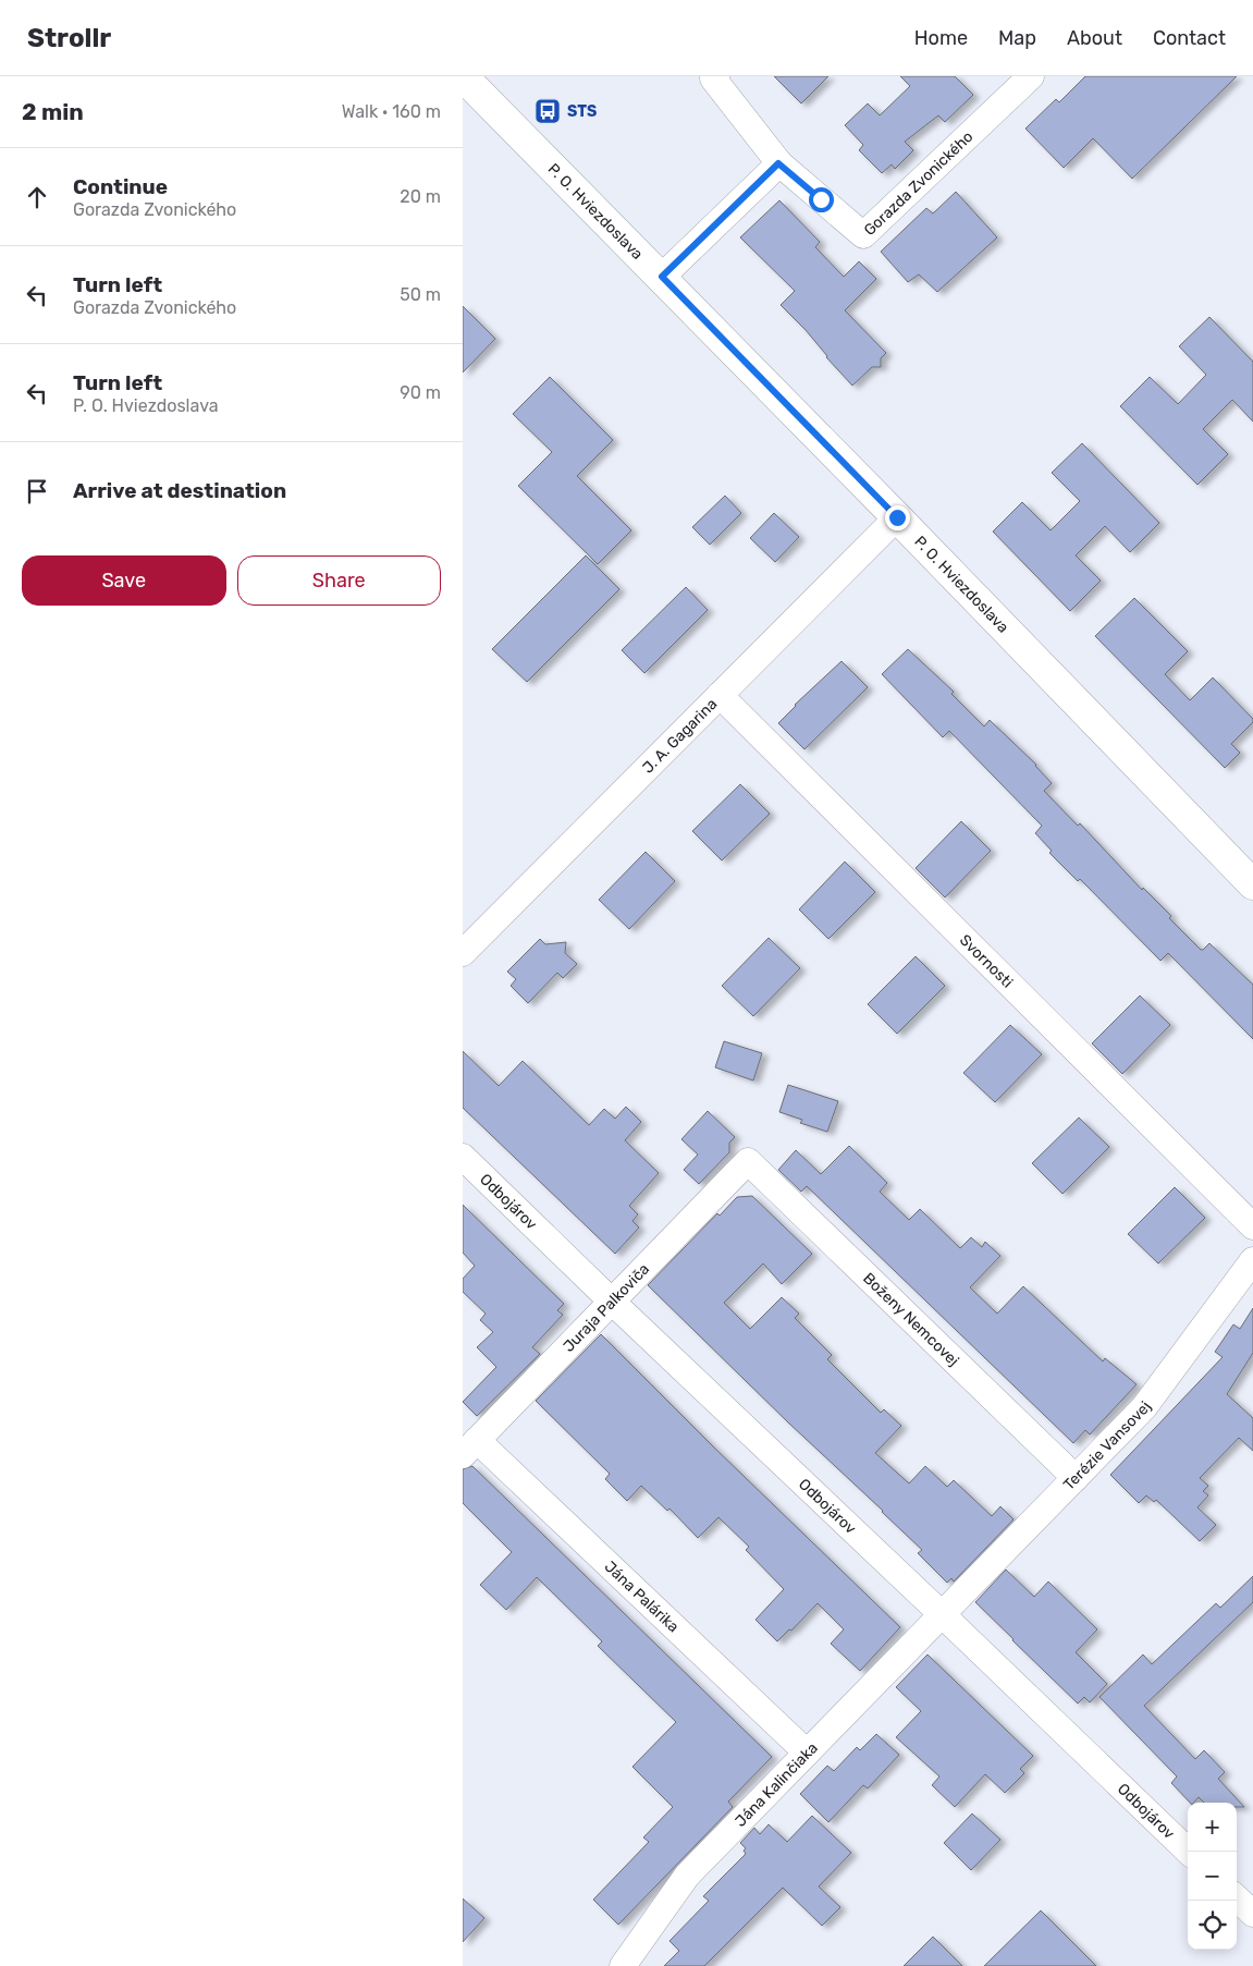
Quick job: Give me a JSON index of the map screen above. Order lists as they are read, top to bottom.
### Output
{
  "streets": {
    "street": [
      "Gorazda Zvonického",
      "P. O. Hviezdoslava",
      "J. A. Gagarina",
      "Svornosti",
      "Odbojárov",
      "Juraja Palkoviča",
      "Boženy Nemcovej",
      "Terézie Vansovej",
      "Jána Palárika",
      "Jána Kalinčiaka"
    ]
  },
  "crossings": [
    ["P. O. Hviezdoslava", "J. A. Gagarina"],
    ["J. A. Gagarina", "Svornosti"],
    ["Odbojárov", "Juraja Palkoviča"],
    ["Odbojárov", "Terézie Vansovej"],
    ["Odbojárov", "Jána Kalinčiaka"],
    ["Juraja Palkoviča", "Boženy Nemcovej"],
    ["Juraja Palkoviča", "Jána Palárika"],
    ["Boženy Nemcovej", "Terézie Vansovej"],
    ["Terézie Vansovej", "Jána Kalinčiaka"],
    ["Jána Palárika", "Jána Kalinčiaka"]
  ],
  "places": {
    "bus stop": ["STS"]
  },
  "page": {
    "header": "Strollr",
    "nav": [
      "Home",
      "Map",
      "About",
      "Contact"
    ],
    "heading": ["2 min", "Walk · 160 m"],
    "list": [
      ["Continue", "Gorazda Zvonického", "20 m"],
      ["Turn left", "Gorazda Zvonického", "50 m"],
      ["Turn left", "P. O. Hviezdoslava", "90 m"],
      "Arrive at destination"
    ],
    "buttons": ["Save", "Share"],
    "map_buttons": ["+", "−"]
  }
}
